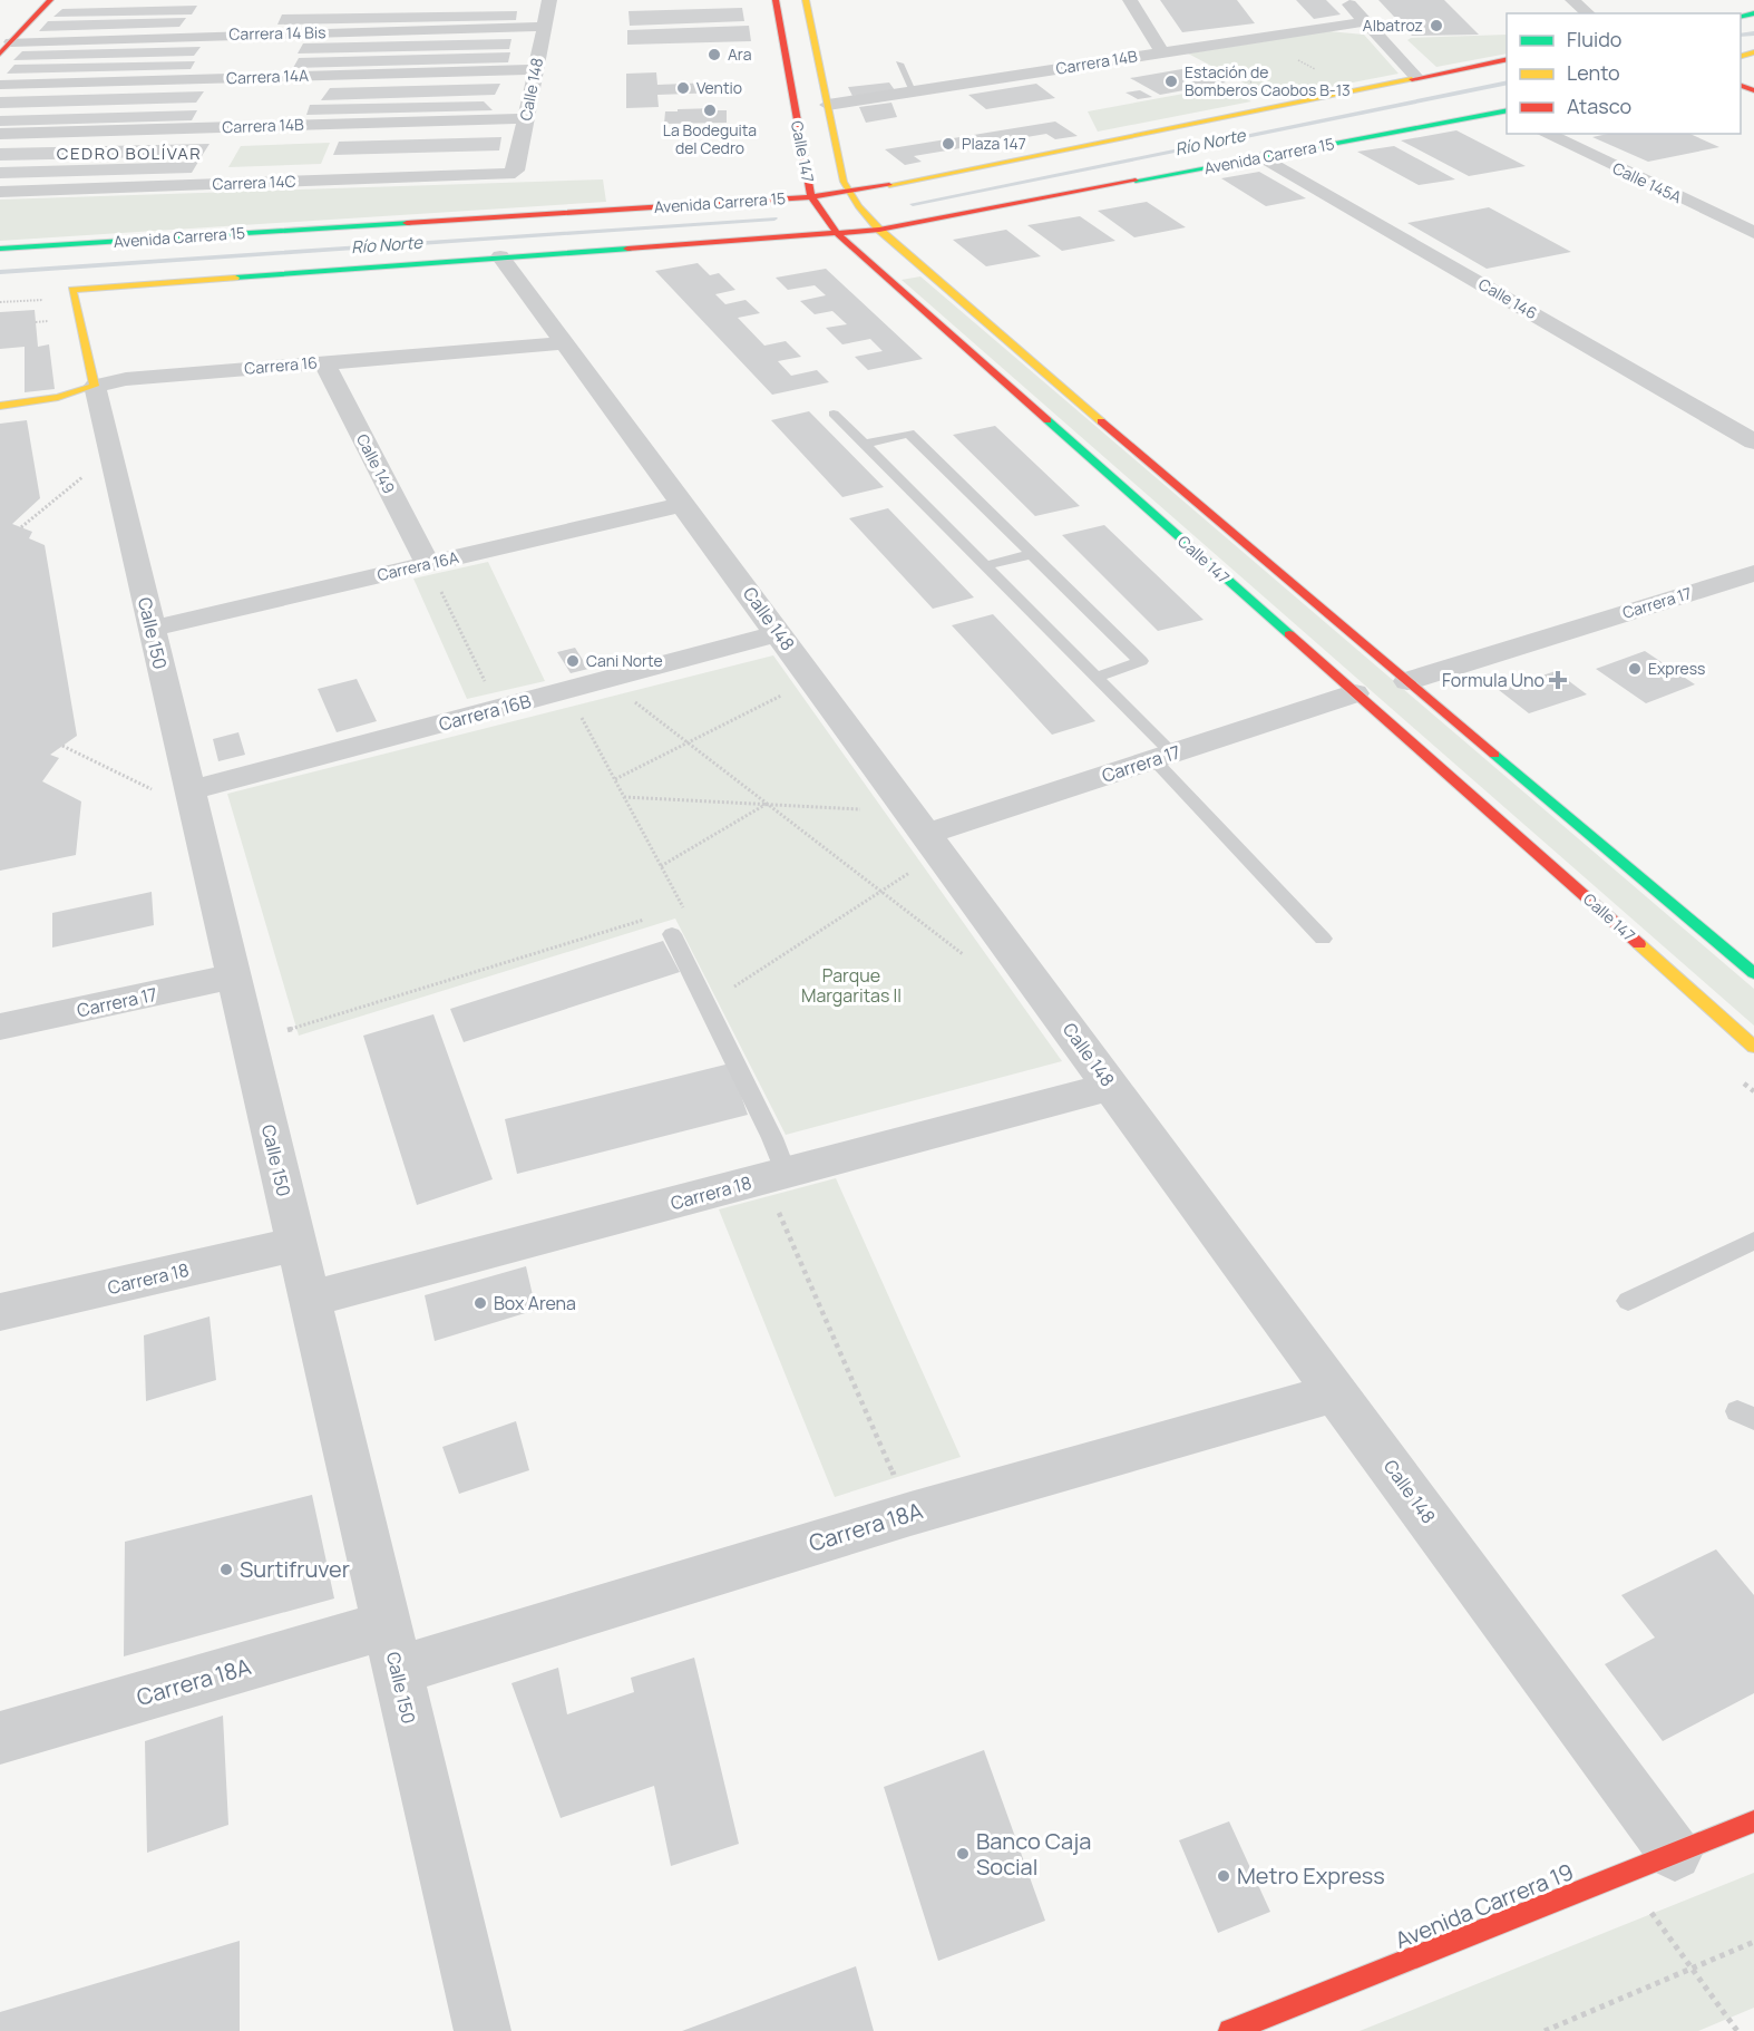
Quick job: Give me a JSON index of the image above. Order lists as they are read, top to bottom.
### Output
{
  "streets": {
    "main road": [
      "Calle 147",
      "Avenida Carrera 15",
      "Carrera 16",
      "Calle 150",
      "Avenida Carrera 19"
    ],
    "street": [
      "Carrera 14 Bis",
      "Carrera 14B",
      "Carrera 14A",
      "Calle 148",
      "Carrera 14C",
      "Calle 145A",
      "Calle 146",
      "Calle 149",
      "Carrera 16A",
      "Carrera 17",
      "Carrera 16B",
      "Carrera 18",
      "Carrera 18A"
    ]
  },
  "crossings": [
    ["Carrera 14 Bis", "Calle 148"],
    ["Carrera 14B", "Calle 148"],
    ["Carrera 14B", "Calle 147"],
    ["Carrera 14A", "Calle 148"],
    ["Calle 148", "Avenida Carrera 15"],
    ["Calle 148", "Carrera 14C"],
    ["Calle 148", "Carrera 16"],
    ["Calle 148", "Carrera 16A"],
    ["Calle 148", "Carrera 17"],
    ["Calle 148", "Carrera 16B"],
    ["Calle 148", "Carrera 18"],
    ["Calle 148", "Carrera 18A"],
    ["Calle 148", "Avenida Carrera 19"],
    ["Calle 147", "Avenida Carrera 15"],
    ["Calle 147", "Carrera 17"],
    ["Avenida Carrera 15", "Calle 146"],
    ["Avenida Carrera 15", "Calle 150"],
    ["Carrera 16", "Calle 149"],
    ["Carrera 16", "Calle 150"],
    ["Calle 149", "Carrera 16A"],
    ["Carrera 16A", "Calle 150"],
    ["Carrera 17", "Calle 150"],
    ["Calle 150", "Carrera 16B"],
    ["Calle 150", "Carrera 18"],
    ["Calle 150", "Carrera 18A"]
  ],
  "districts": ["CEDRO BOLÍVAR"],
  "water": ["Río Norte"],
  "parks": ["Parque Margaritas II"],
  "places": {
    "other": [
      "Albatroz",
      "Ara",
      "Estación de Bomberos Caobos B-13",
      "Ventio",
      "La Bodeguita del Cedro",
      "Plaza 147",
      "Cani Norte",
      "Express",
      "Box Arena",
      "Surtifruver",
      "Banco Caja Social",
      "Metro Express"
    ],
    "health": ["Formula Uno"]
  },
  "legend": ["Fluido", "Lento", "Atasco"]
}
